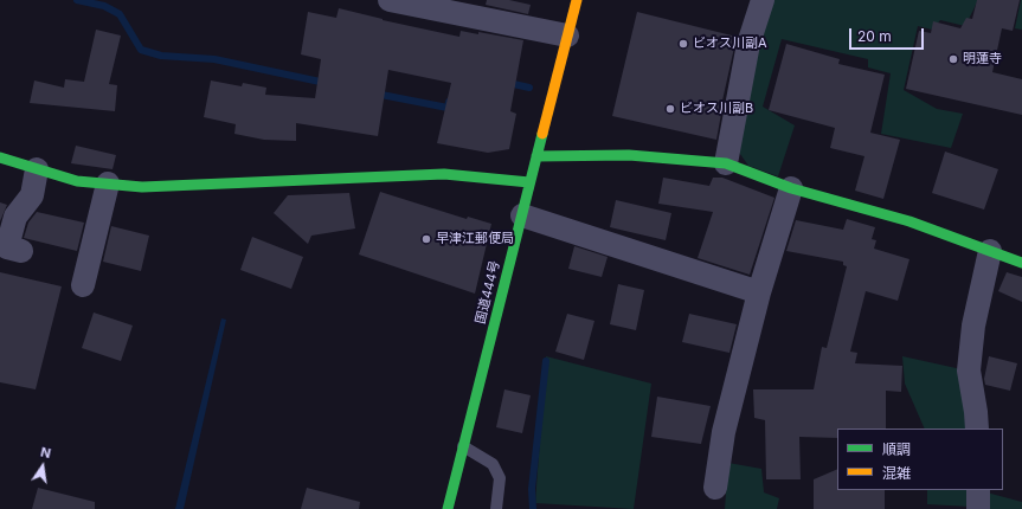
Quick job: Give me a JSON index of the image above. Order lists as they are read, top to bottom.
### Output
{
  "streets": {
    "main road": ["国道444号"]
  },
  "places": [
    "ビオス川副A",
    "明蓮寺",
    "ビオス川副B",
    "早津江郵便局"
  ],
  "legend": ["順調", "混雑"],
  "scale_bar": "20 m",
  "north": "top"
}
